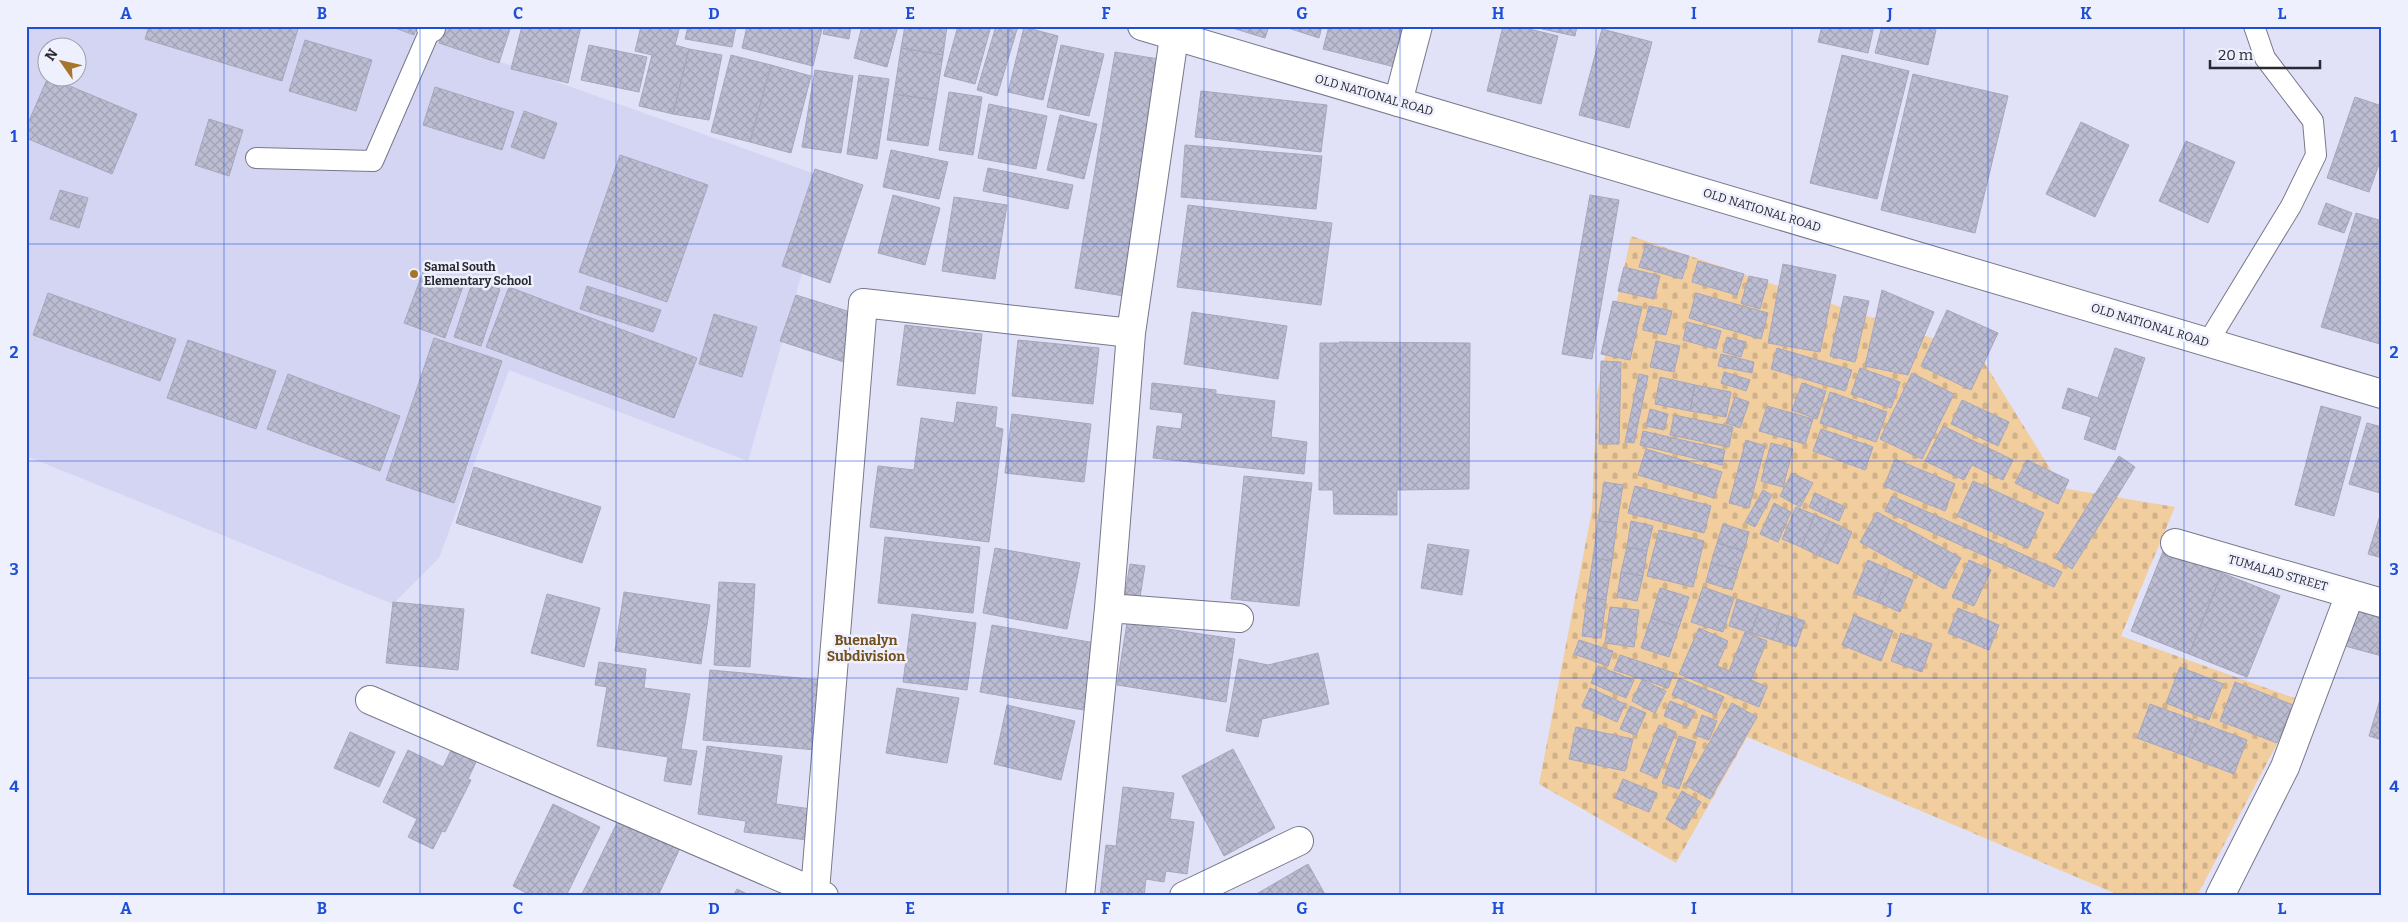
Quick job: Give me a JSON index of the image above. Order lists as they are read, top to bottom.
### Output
{
  "streets": {
    "street": ["OLD NATIONAL ROAD", "TUMALAD STREET"]
  },
  "districts": ["Buenalyn Subdivision"],
  "places": ["Samal South Elementary School"],
  "scale_bar": "20 m",
  "north": "top left",
  "grid": {
    "columns": [
      "A",
      "B",
      "C",
      "D",
      "E",
      "F",
      "G",
      "H",
      "I",
      "J",
      "K",
      "L"
    ],
    "rows": [
      "1",
      "2",
      "3",
      "4"
    ]
  }
}
